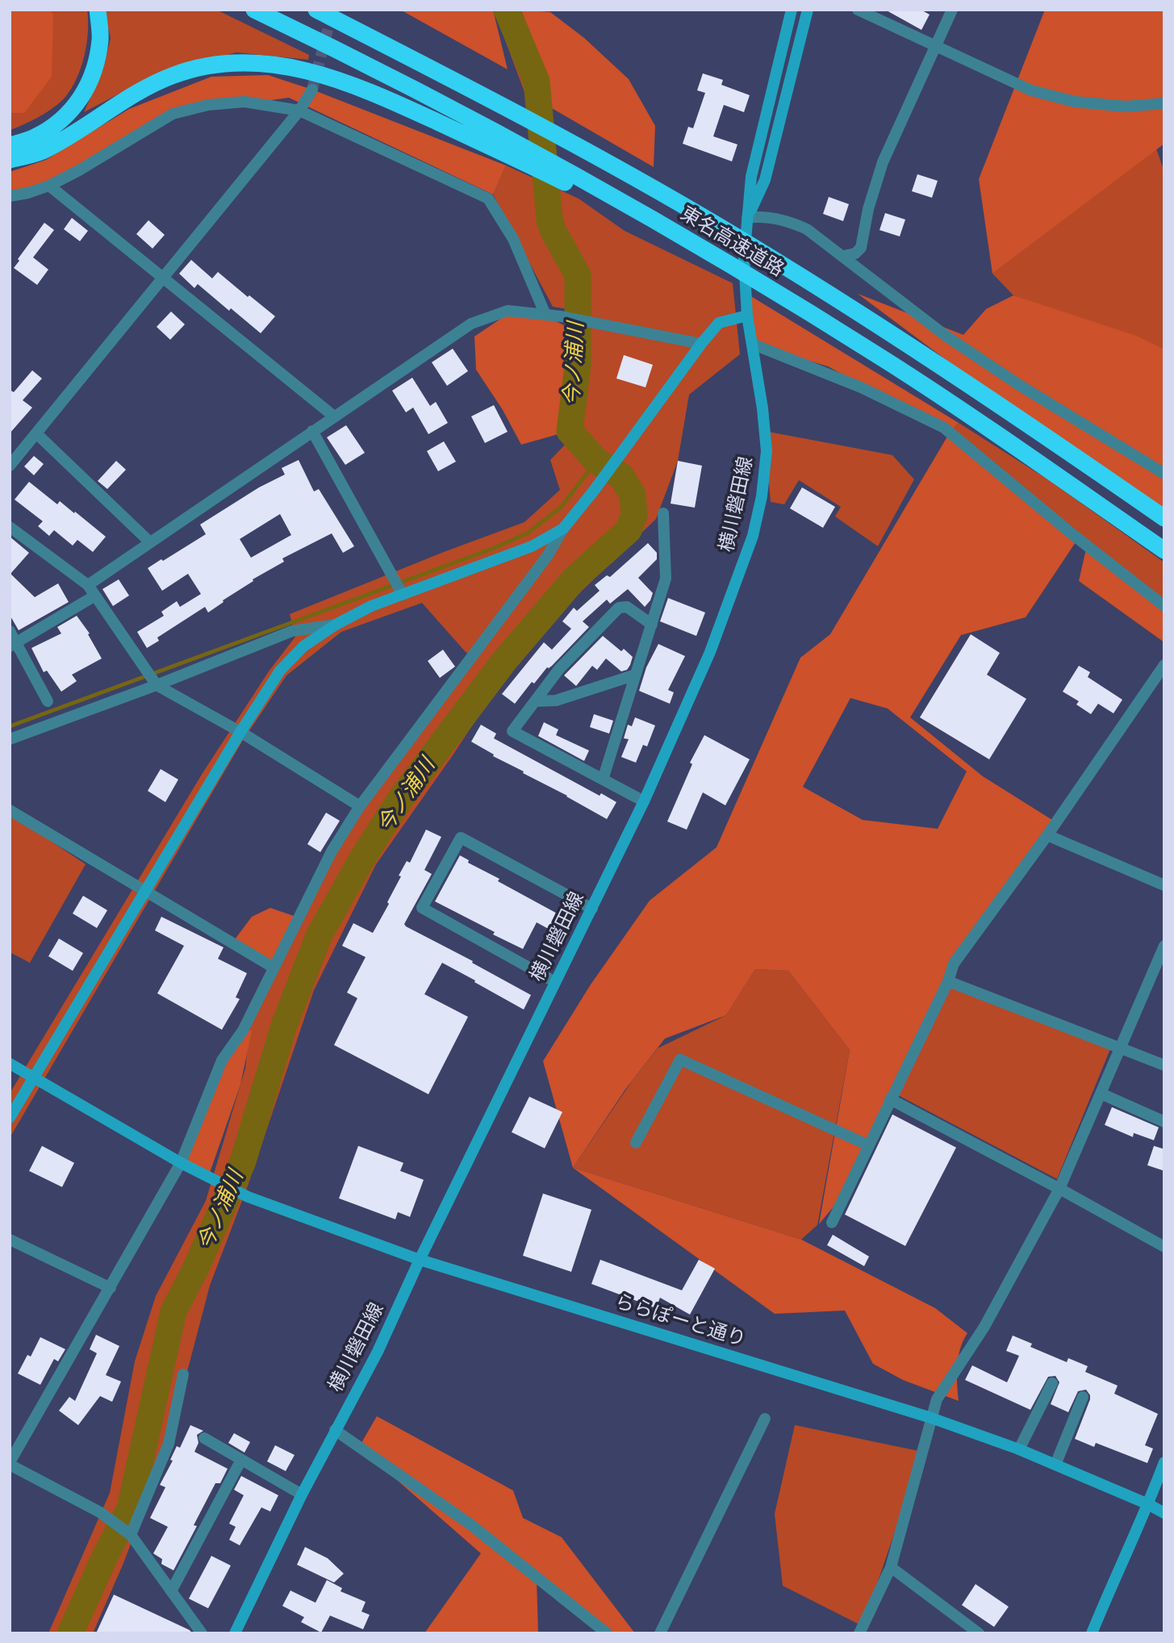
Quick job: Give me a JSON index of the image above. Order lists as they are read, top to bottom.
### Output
{
  "streets": {
    "highway": ["東名高速道路"],
    "street": ["横川磐田線", "ららぽーと通り"]
  },
  "crossings": [
    ["横川磐田線", "ららぽーと通り"]
  ],
  "water": ["今ノ浦川"]
}
